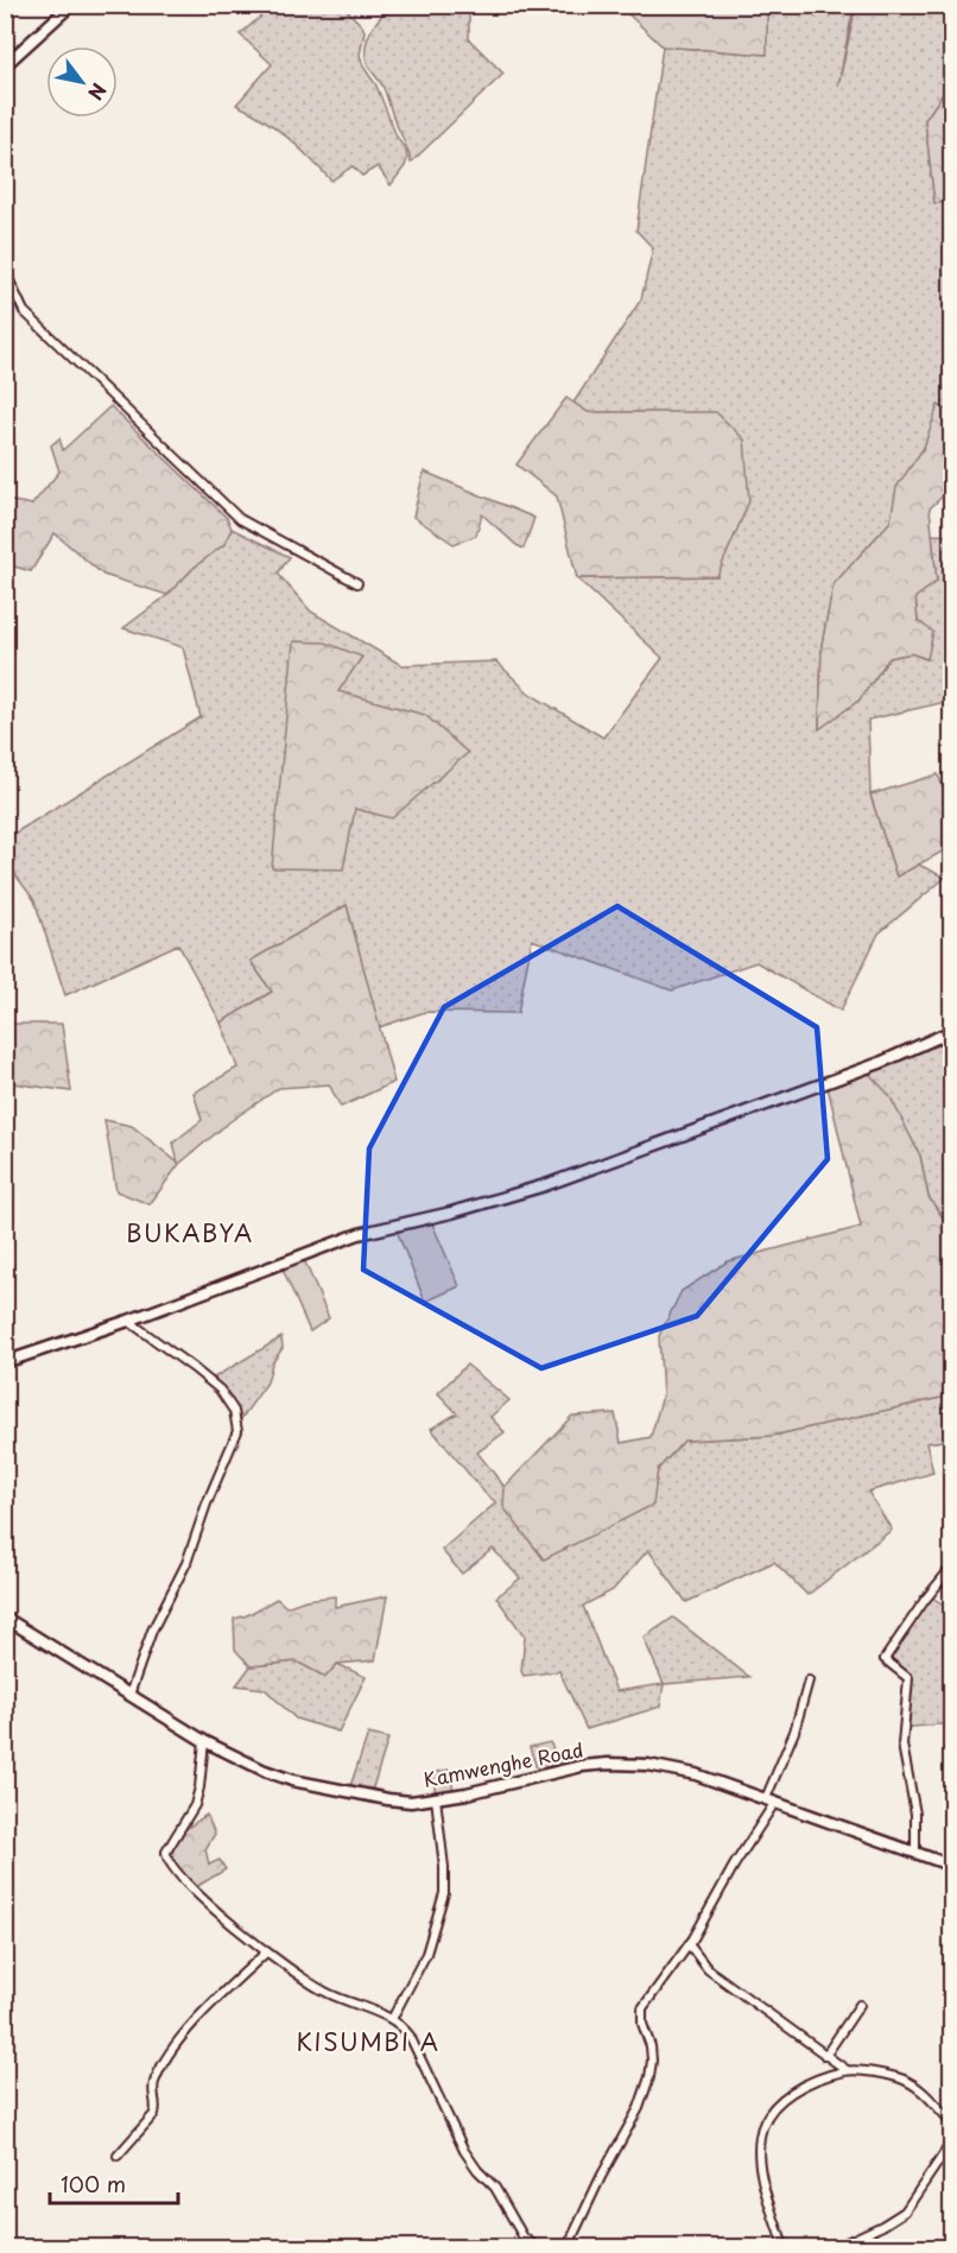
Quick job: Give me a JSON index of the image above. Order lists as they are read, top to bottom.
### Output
{
  "streets": {
    "street": ["Kamwenghe Road"]
  },
  "districts": ["BUKABYA", "KISUMBI A"],
  "scale_bar": "100 m",
  "north": "bottom right"
}
